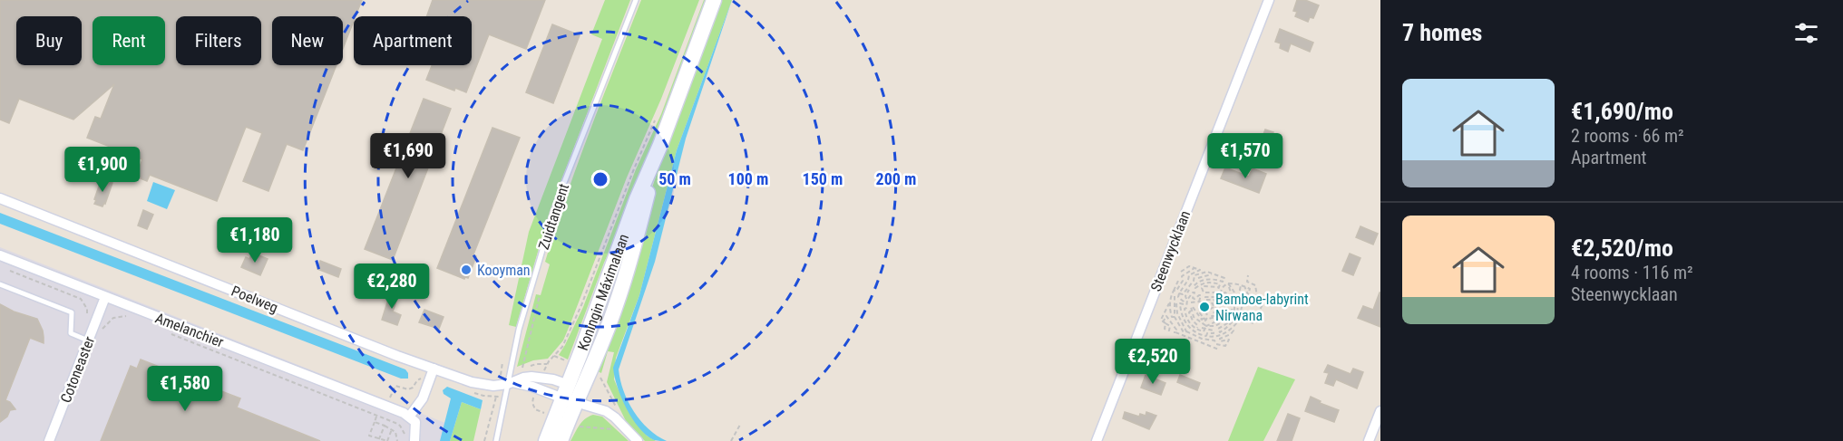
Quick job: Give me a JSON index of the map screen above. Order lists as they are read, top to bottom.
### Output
{
  "streets": {
    "main road": ["Koningin Máximalaan"],
    "street": [
      "Steenwycklaan",
      "Poelweg",
      "Amelanchier",
      "Cotoneaster"
    ],
    "lane": ["Zuidtangent"]
  },
  "crossings": [
    ["Zuidtangent", "Poelweg"],
    ["Koningin Máximalaan", "Poelweg"],
    ["Amelanchier", "Cotoneaster"]
  ],
  "places": ["Kooyman", "Bamboe-labyrint Nirwana"],
  "page": {
    "heading": "7 homes",
    "chip": [
      "Buy",
      "Rent",
      "Filters",
      "New",
      "Apartment"
    ],
    "list": [
      {
        "name": "€1,690/mo",
        "note": "2 rooms · 66 m² · Apartment"
      },
      {
        "name": "€2,520/mo",
        "note": "4 rooms · 116 m² · Steenwycklaan"
      }
    ],
    "price": [
      "€1,690",
      "€1,570",
      "€1,900",
      "€1,180",
      "€2,280",
      "€2,520",
      "€1,580"
    ]
  },
  "rings": [
    "50 m",
    "100 m",
    "150 m",
    "200 m"
  ]
}
